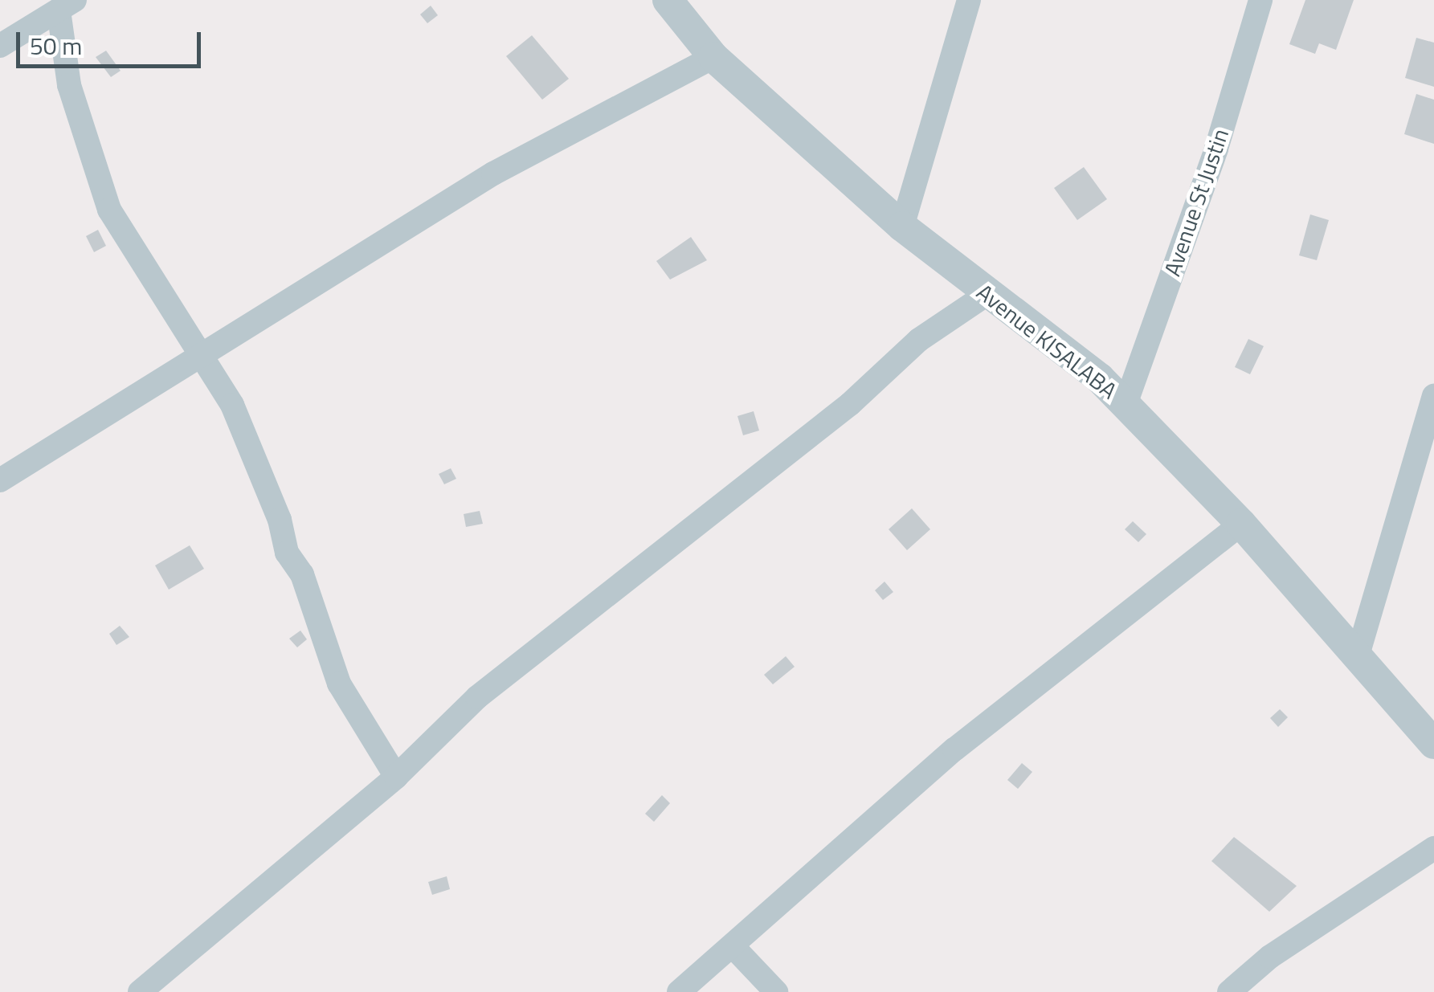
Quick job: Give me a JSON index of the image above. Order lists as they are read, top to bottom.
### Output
{
  "streets": {
    "street": ["Avenue St Justin", "Avenue KISALABA"]
  },
  "crossings": [
    ["Avenue St Justin", "Avenue KISALABA"]
  ],
  "scale_bar": "50 m"
}
